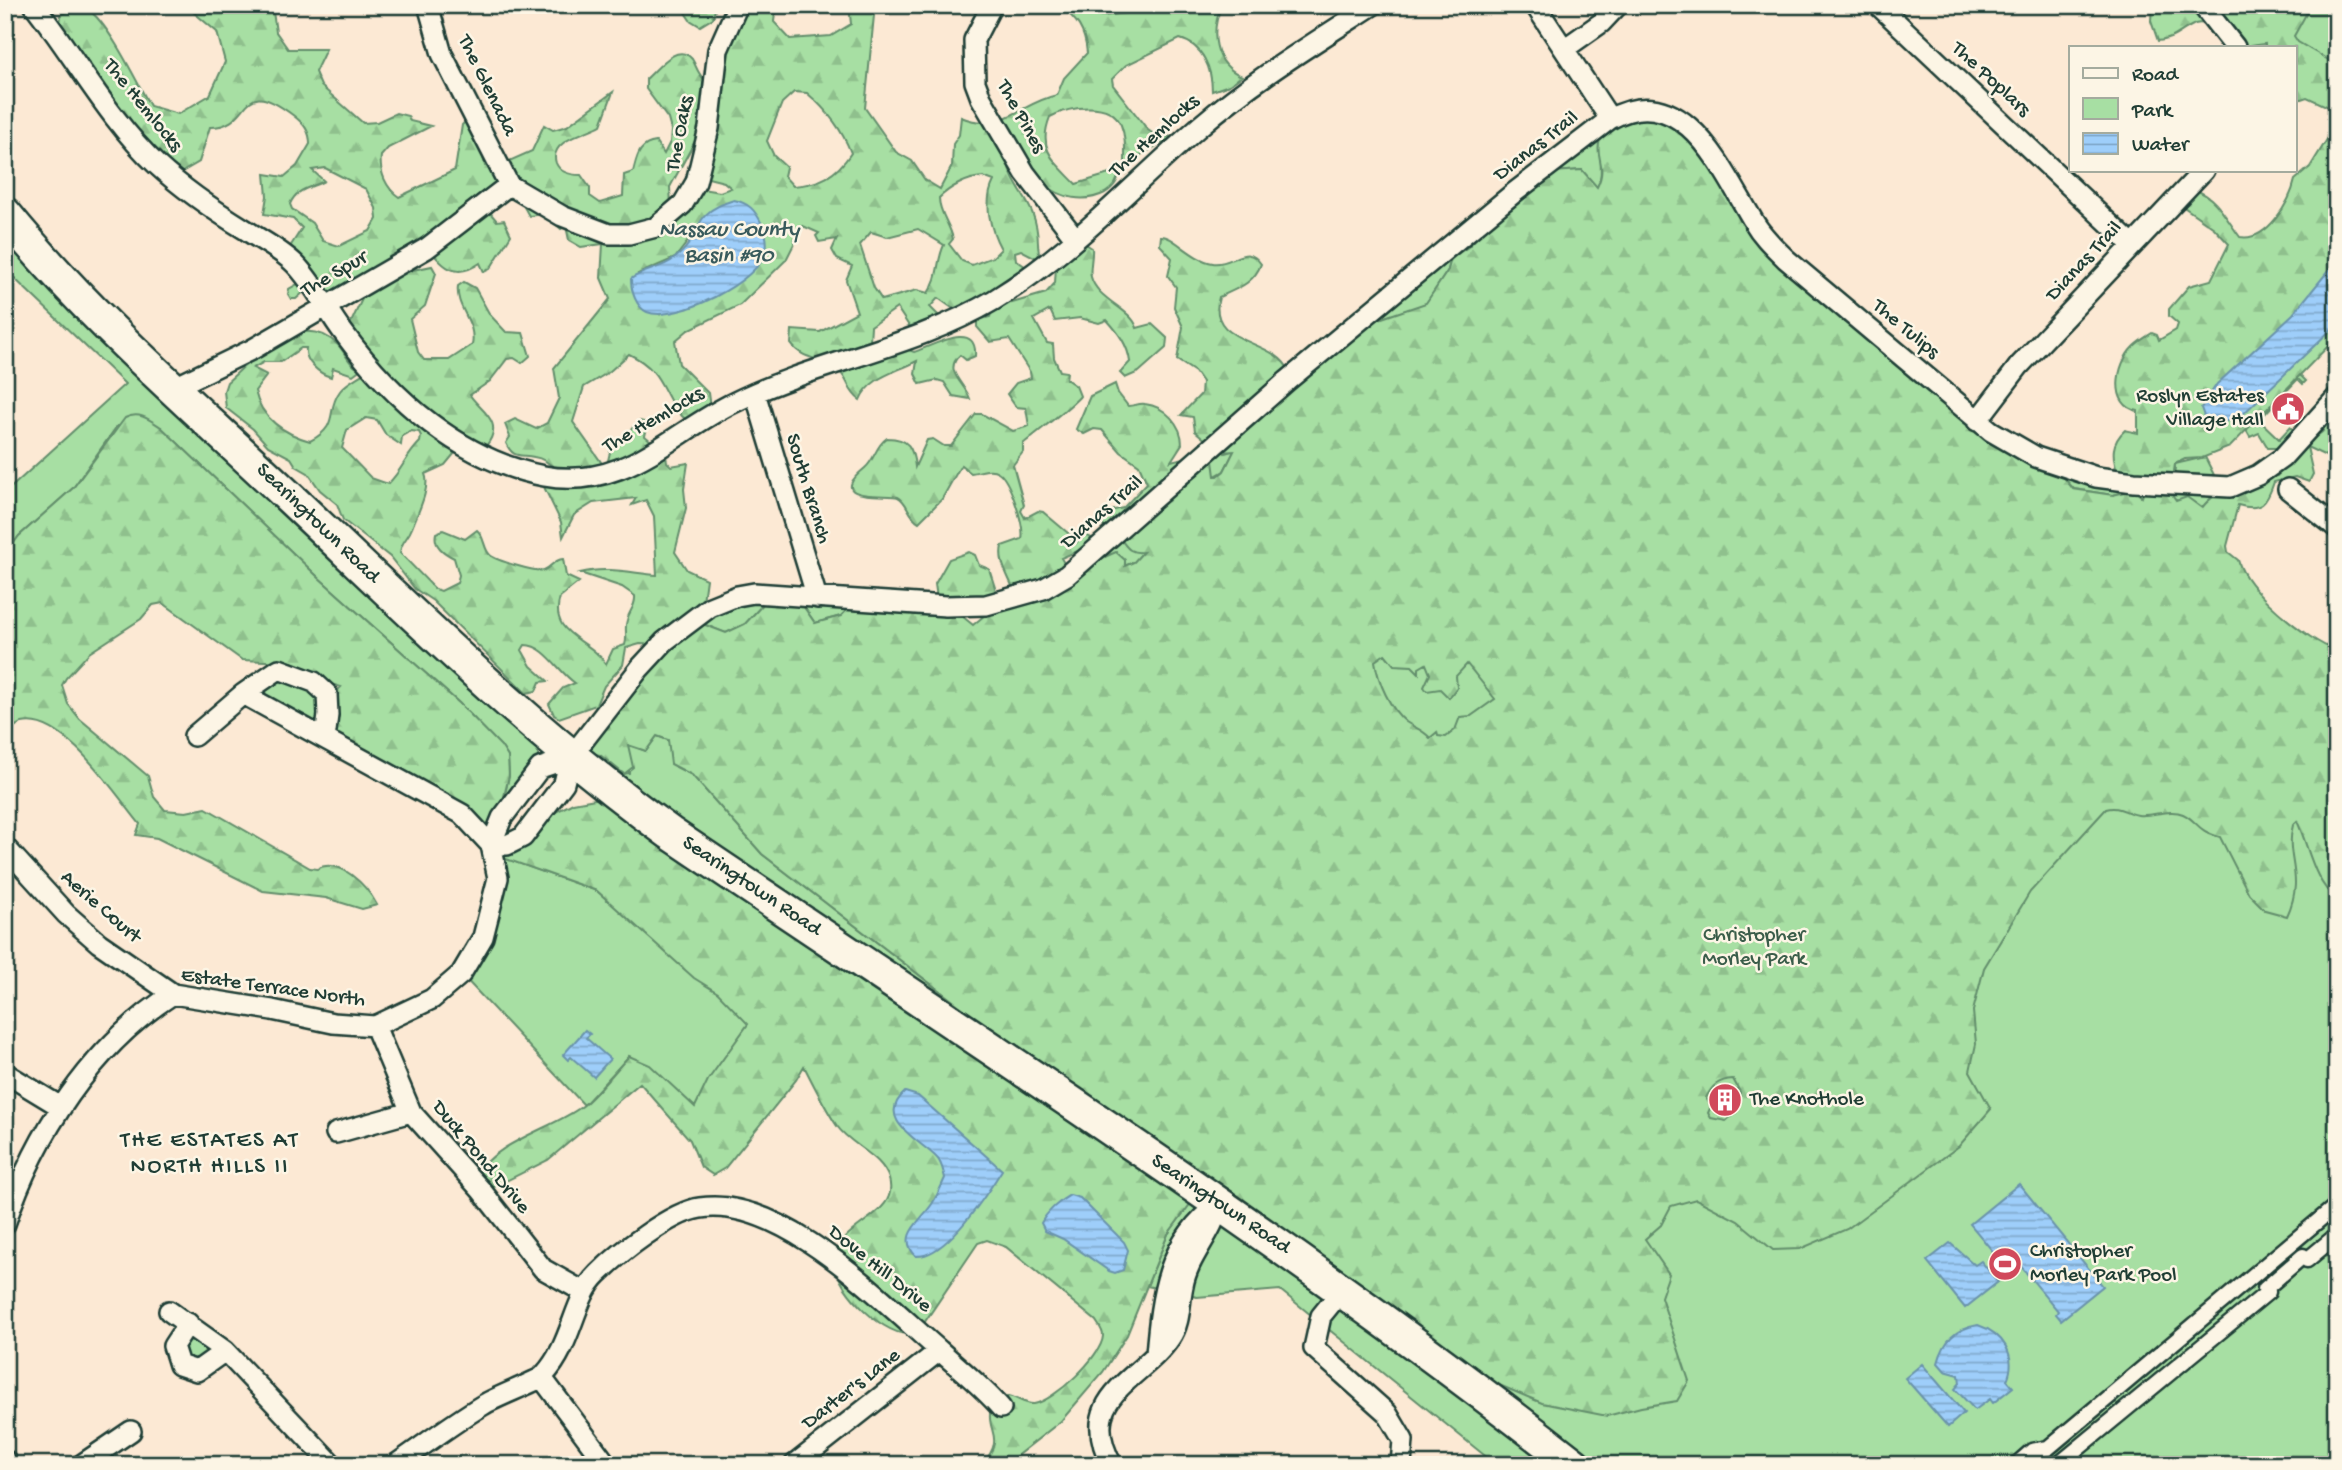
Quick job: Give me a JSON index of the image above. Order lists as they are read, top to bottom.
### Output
{
  "streets": {
    "main road": ["Searingtown Road"],
    "street": [
      "The Poplars",
      "The Glenada",
      "The Hemlocks",
      "The Pines",
      "The Oaks",
      "Dianas Trail",
      "The Spur",
      "The Tulips",
      "South Branch",
      "Aerie Court",
      "Estate Terrace North",
      "Duck Pond Drive",
      "Dove Hill Drive",
      "Darter's Lane"
    ]
  },
  "crossings": [
    ["The Poplars", "Dianas Trail"],
    ["The Glenada", "The Oaks"],
    ["The Glenada", "The Spur"],
    ["The Hemlocks", "The Pines"],
    ["The Hemlocks", "The Spur"],
    ["The Hemlocks", "South Branch"],
    ["The Oaks", "The Spur"],
    ["Dianas Trail", "The Tulips"],
    ["Dianas Trail", "South Branch"],
    ["Dianas Trail", "Searingtown Road"],
    ["The Spur", "Searingtown Road"],
    ["Aerie Court", "Estate Terrace North"],
    ["Estate Terrace North", "Duck Pond Drive"],
    ["Duck Pond Drive", "Dove Hill Drive"],
    ["Dove Hill Drive", "Darter's Lane"]
  ],
  "districts": ["THE ESTATES AT NORTH HILLS II"],
  "water": ["Nassau County Basin #90"],
  "parks": ["Christopher Morley Park"],
  "places": {
    "public building": ["Roslyn Estates Village Hall"],
    "building": ["The Knothole"],
    "sports": ["Christopher Morley Park Pool"]
  },
  "legend": ["Road", "Park", "Water"]
}
